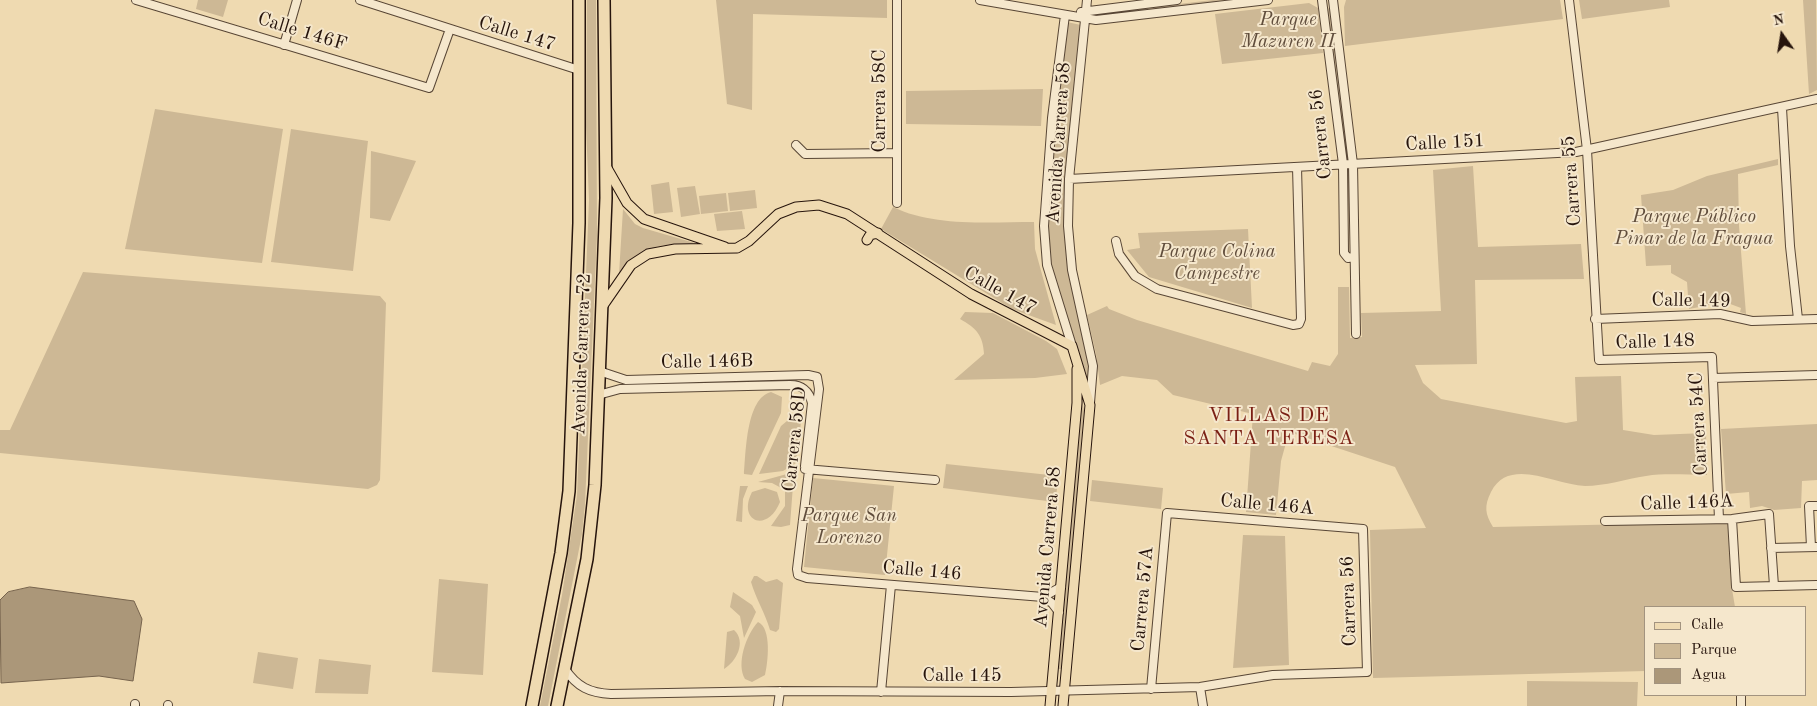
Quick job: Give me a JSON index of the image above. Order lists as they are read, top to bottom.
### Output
{
  "streets": {
    "highway": ["Avenida Carrera 72"],
    "main road": ["Calle 147", "Avenida Carrera 58"],
    "street": [
      "Calle 146F",
      "Carrera 58C",
      "Carrera 56",
      "Calle 151",
      "Carrera 55",
      "Calle 149",
      "Calle 148",
      "Calle 146B",
      "Carrera 54C",
      "Carrera 58D",
      "Calle 146A",
      "Calle 146",
      "Carrera 57A",
      "Calle 145"
    ]
  },
  "crossings": [
    ["Calle 146F", "Calle 147"],
    ["Calle 147", "Avenida Carrera 58"],
    ["Calle 147", "Avenida Carrera 72"],
    ["Carrera 56", "Calle 151"],
    ["Carrera 56", "Calle 146A"],
    ["Carrera 56", "Calle 145"],
    ["Avenida Carrera 58", "Calle 151"],
    ["Avenida Carrera 58", "Calle 145"],
    ["Calle 151", "Carrera 55"],
    ["Carrera 55", "Calle 149"],
    ["Carrera 55", "Calle 148"],
    ["Calle 148", "Carrera 54C"],
    ["Avenida Carrera 72", "Calle 146B"],
    ["Avenida Carrera 72", "Calle 145"],
    ["Calle 146B", "Carrera 58D"],
    ["Carrera 54C", "Calle 146A"],
    ["Carrera 58D", "Calle 146"],
    ["Calle 146A", "Carrera 57A"],
    ["Carrera 57A", "Calle 145"]
  ],
  "districts": ["VILLAS DE SANTA TERESA"],
  "parks": [
    "Parque Mazuren II",
    "Parque Público Pinar de la Fragua",
    "Parque Colina Campestre",
    "Parque San Lorenzo"
  ],
  "legend": ["Calle", "Parque", "Agua"],
  "north": "top"
}
